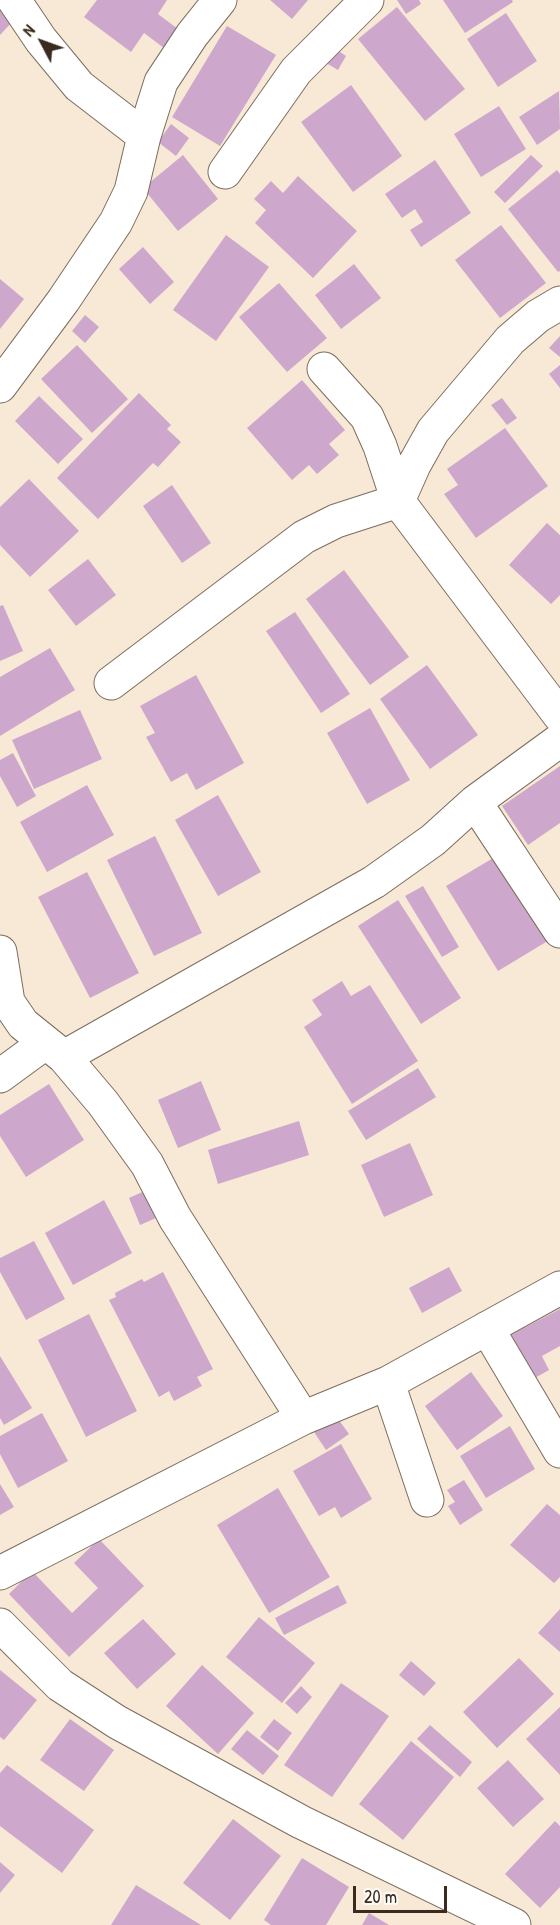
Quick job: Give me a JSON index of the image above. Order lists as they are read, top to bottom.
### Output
{
  "scale_bar": "20 m",
  "north": "top left"
}
